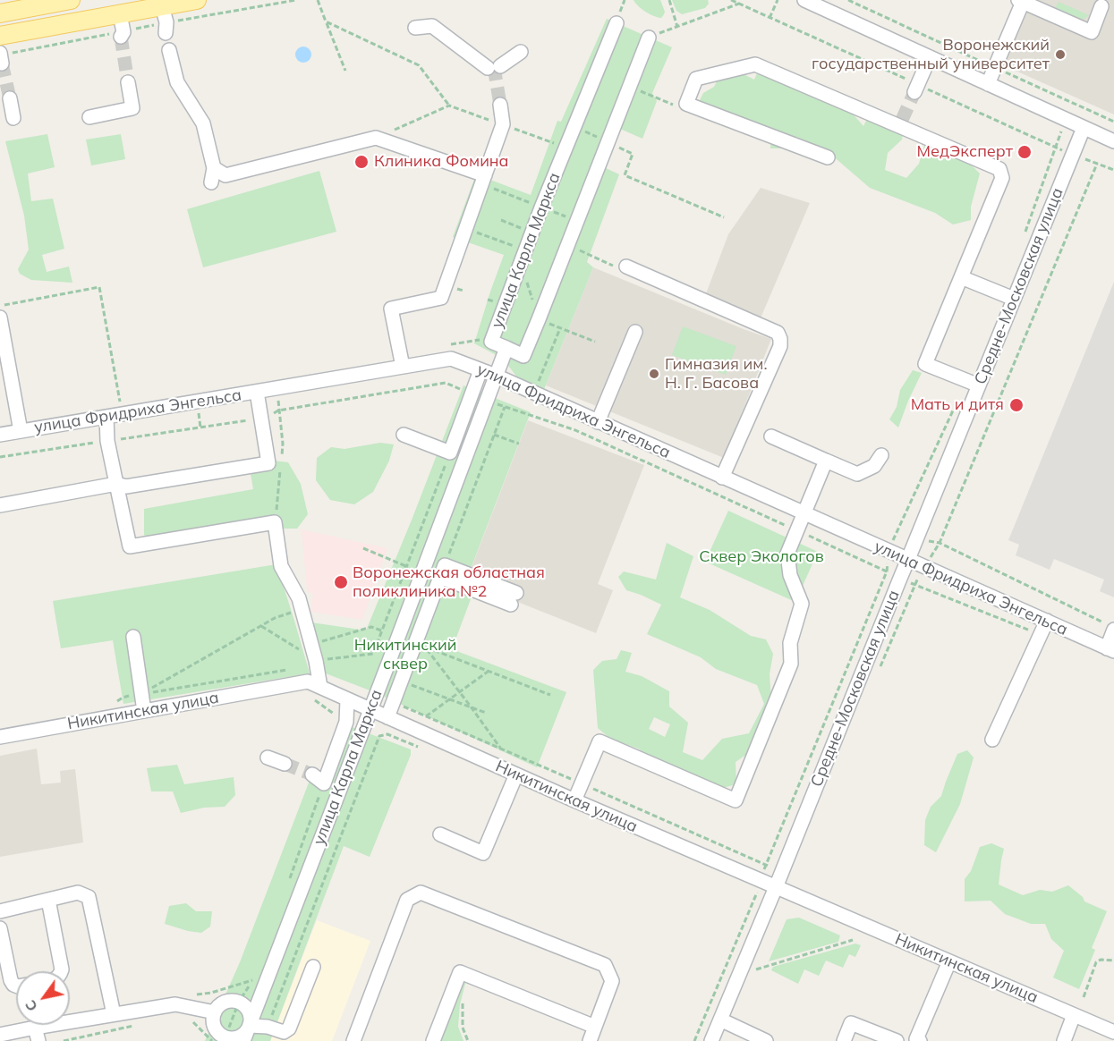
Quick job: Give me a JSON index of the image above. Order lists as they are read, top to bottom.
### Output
{
  "streets": {
    "street": [
      "улица Карла Маркса",
      "Средне-Московская улица",
      "улица Фридриха Энгельса",
      "Никитинская улица"
    ]
  },
  "crossings": [
    ["улица Карла Маркса", "улица Фридриха Энгельса"],
    ["улица Карла Маркса", "Никитинская улица"],
    ["Средне-Московская улица", "улица Фридриха Энгельса"],
    ["Средне-Московская улица", "Никитинская улица"]
  ],
  "parks": ["Сквер Экологов", "Никитинский сквер"],
  "places": [
    "Воронежский государственный университет",
    "МедЭксперт",
    "Клиника Фомина",
    "Гимназия им. Н. Г. Басова",
    "Мать и дитя",
    "Воронежская областная поликлиника №2"
  ],
  "north": "bottom left"
}
